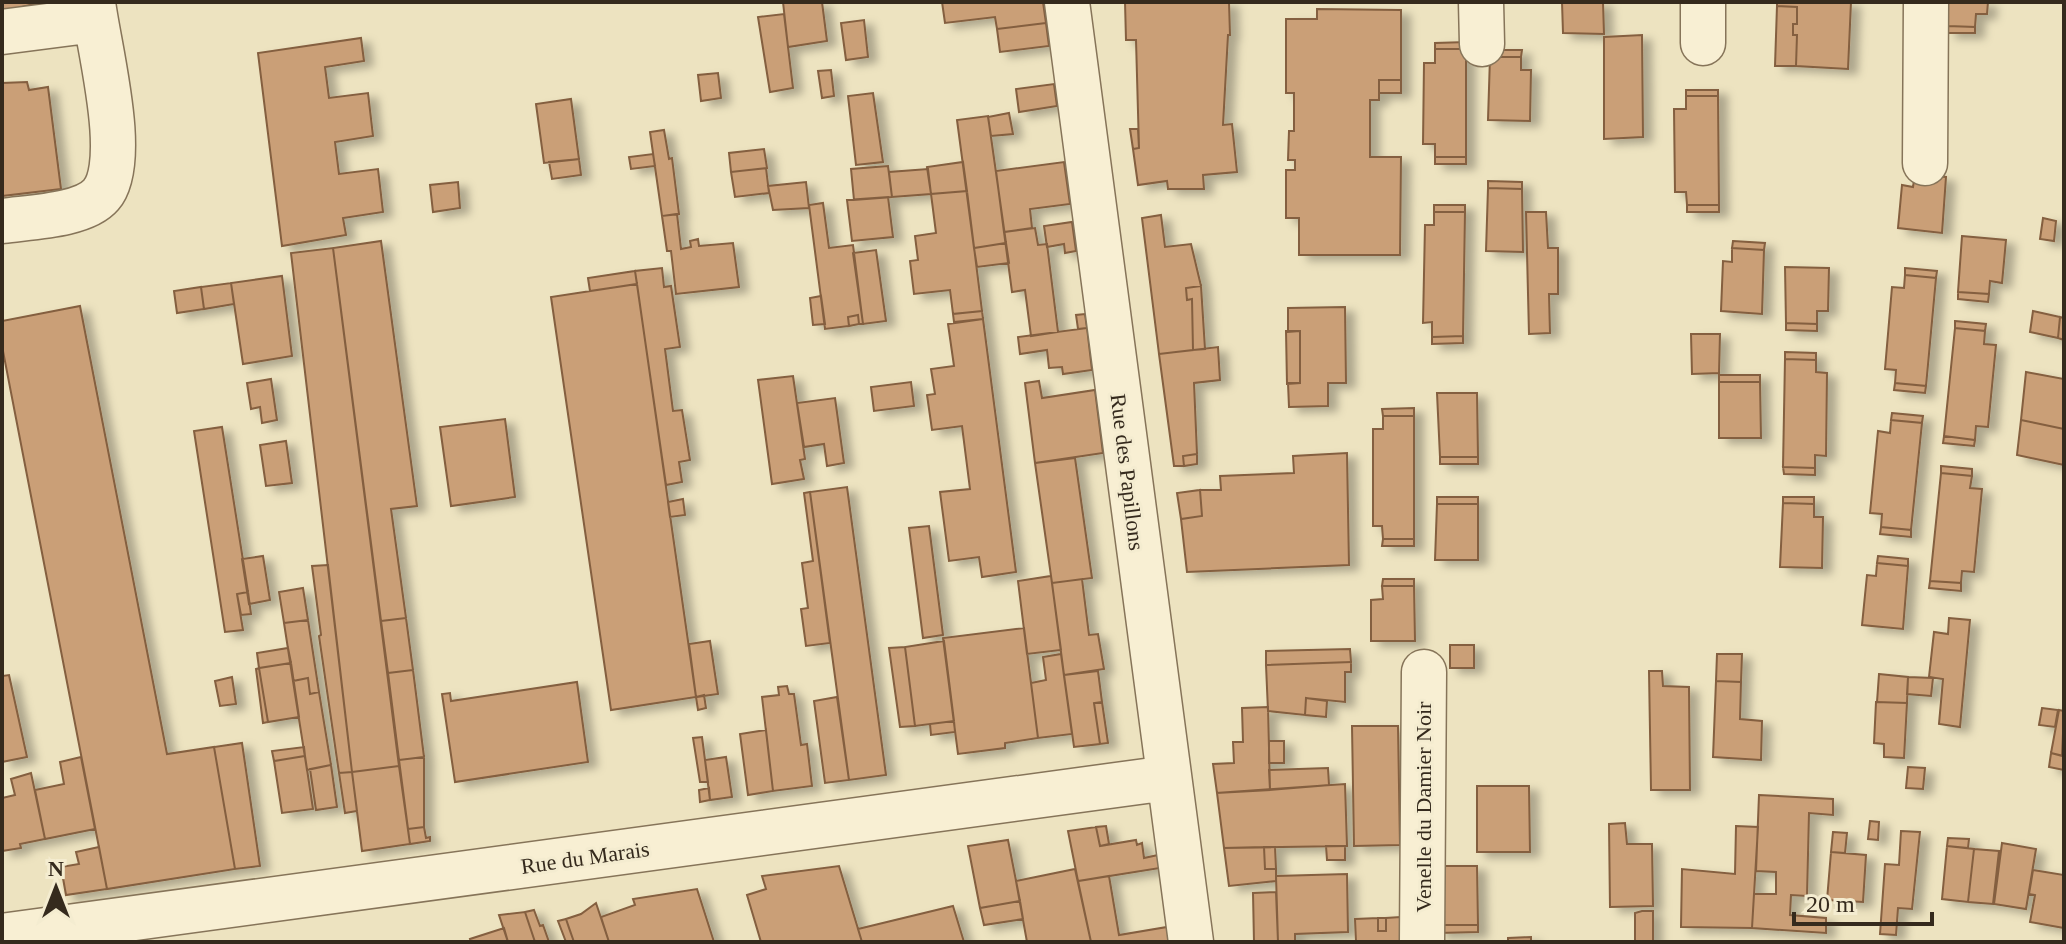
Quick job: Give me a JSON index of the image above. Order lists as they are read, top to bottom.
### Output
{
  "streets": {
    "street": ["Rue des Papillons", "Venelle du Damier Noir", "Rue du Marais"]
  },
  "crossings": [
    ["Rue des Papillons", "Rue du Marais"]
  ],
  "scale_bar": "20 m",
  "north": "top"
}
